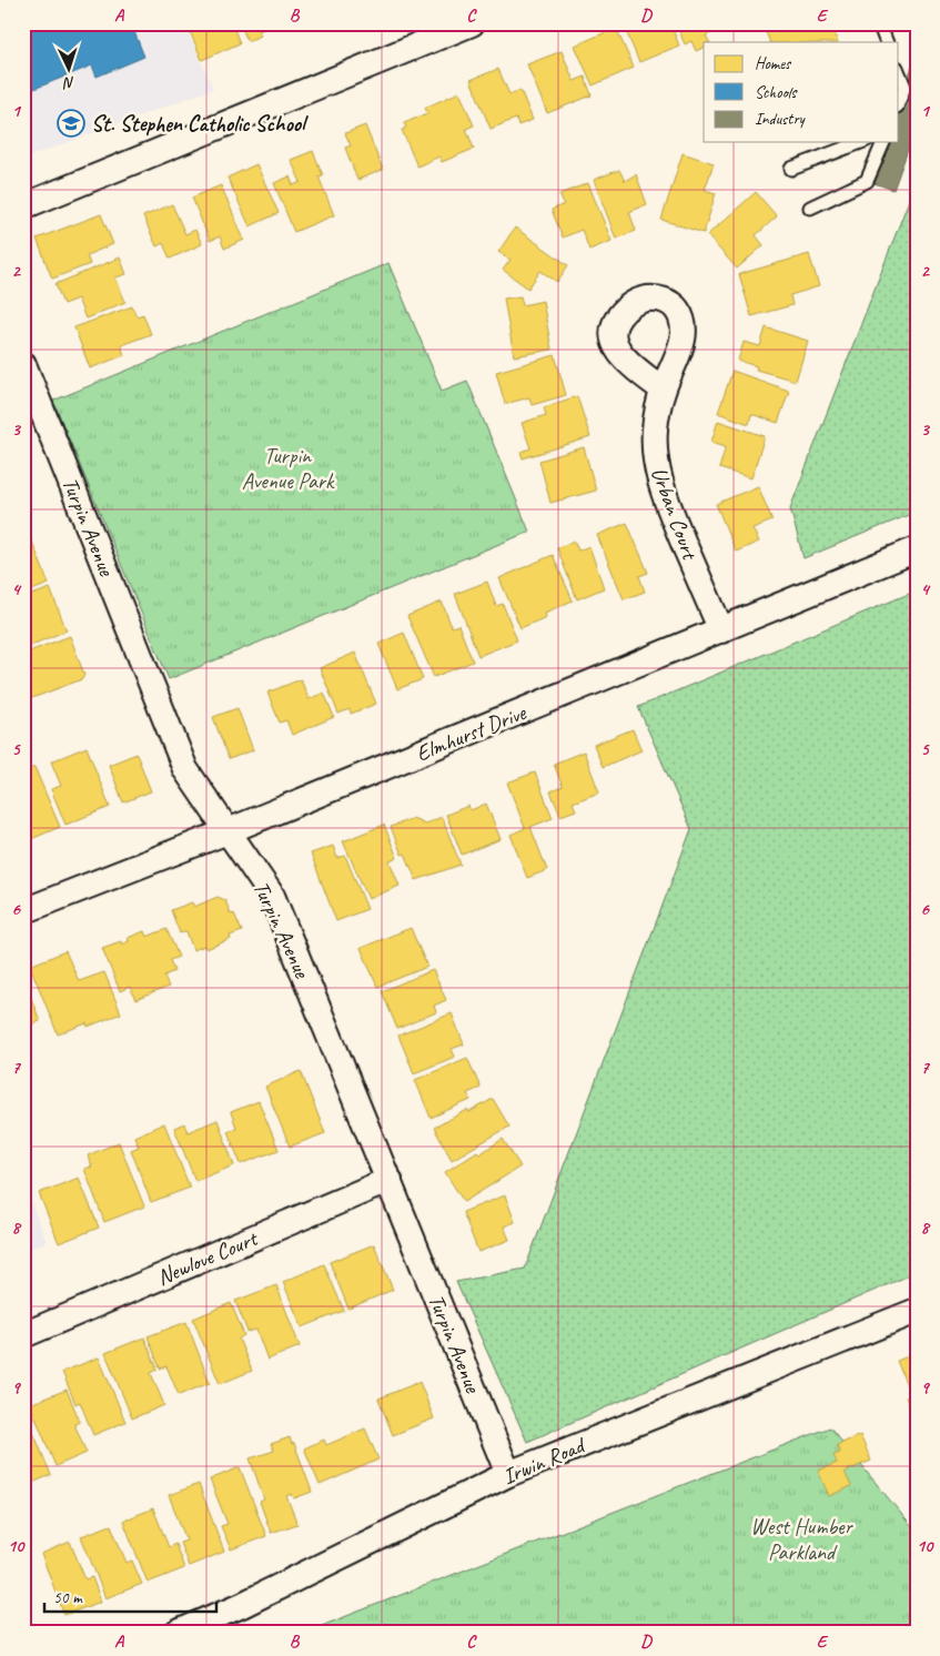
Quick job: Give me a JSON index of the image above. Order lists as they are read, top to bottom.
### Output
{
  "streets": {
    "street": [
      "Urban Court",
      "Turpin Avenue",
      "Elmhurst Drive",
      "Newlove Court",
      "Irwin Road"
    ]
  },
  "crossings": [
    ["Urban Court", "Elmhurst Drive"],
    ["Turpin Avenue", "Elmhurst Drive"],
    ["Turpin Avenue", "Newlove Court"],
    ["Turpin Avenue", "Irwin Road"]
  ],
  "parks": ["Turpin Avenue Park", "West Humber Parkland"],
  "places": {
    "school or university": ["St. Stephen Catholic School"]
  },
  "legend": ["Homes", "Schools", "Industry"],
  "scale_bar": "50 m",
  "north": "bottom",
  "grid": {
    "columns": [
      "A",
      "B",
      "C",
      "D",
      "E"
    ],
    "rows": [
      "1",
      "2",
      "3",
      "4",
      "5",
      "6",
      "7",
      "8",
      "9",
      "10"
    ]
  }
}
